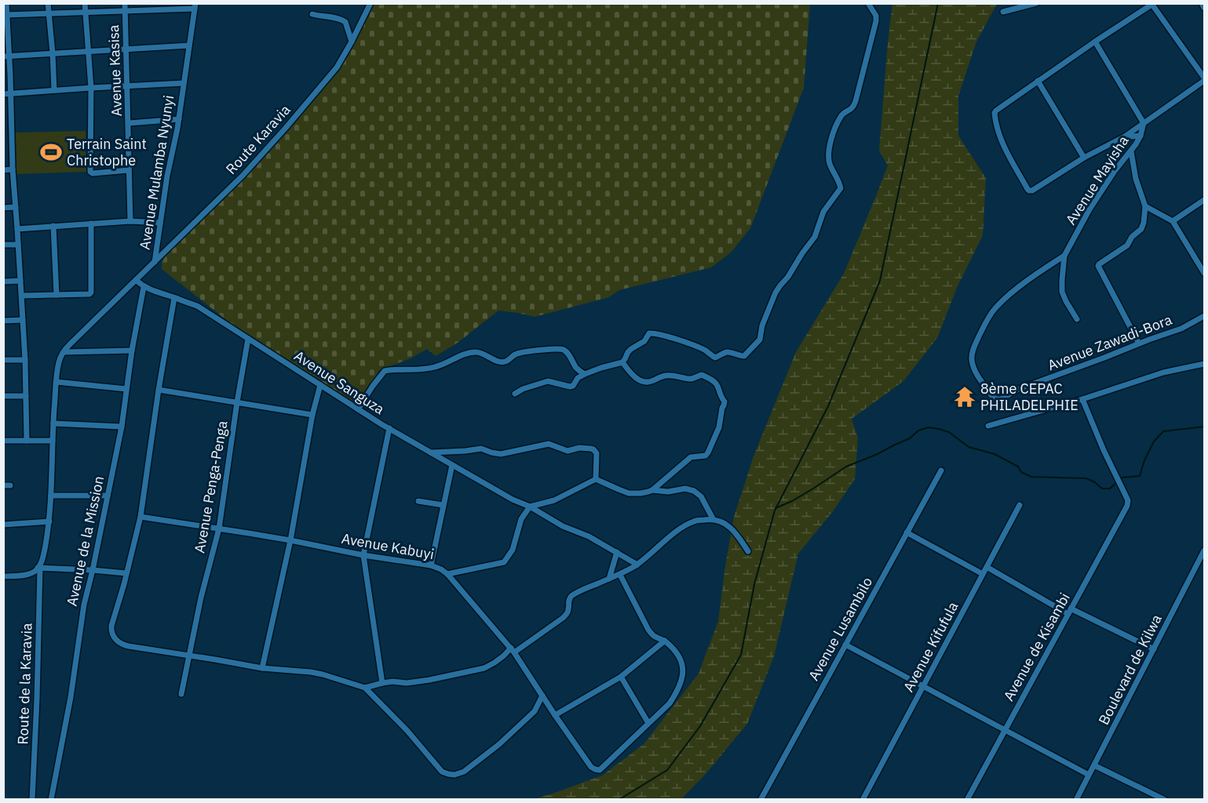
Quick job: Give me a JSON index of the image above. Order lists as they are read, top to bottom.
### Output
{
  "streets": {
    "street": [
      "Avenue Kasisa",
      "Route Karavia",
      "Avenue Mulamba Nyunyi",
      "Avenue Mayisha",
      "Avenue Zawadi-Bora",
      "Avenue Sanguza",
      "Avenue Penga-Penga",
      "Avenue de la Mission",
      "Avenue Kabuyi",
      "Avenue Lusambilo",
      "Avenue Kifufula",
      "Avenue de Kisambi",
      "Boulevard de Kilwa",
      "Route de la Karavia"
    ]
  },
  "crossings": [
    ["Route Karavia", "Avenue Mulamba Nyunyi"],
    ["Route Karavia", "Avenue Sanguza"],
    ["Avenue Mayisha", "Avenue Zawadi-Bora"],
    ["Avenue Sanguza", "Avenue Penga-Penga"],
    ["Avenue Sanguza", "Avenue de la Mission"],
    ["Avenue Penga-Penga", "Avenue Kabuyi"]
  ],
  "places": {
    "sports": ["Terrain Saint Christophe"],
    "temple": ["8ème CEPAC PHILADELPHIE"]
  }
}
